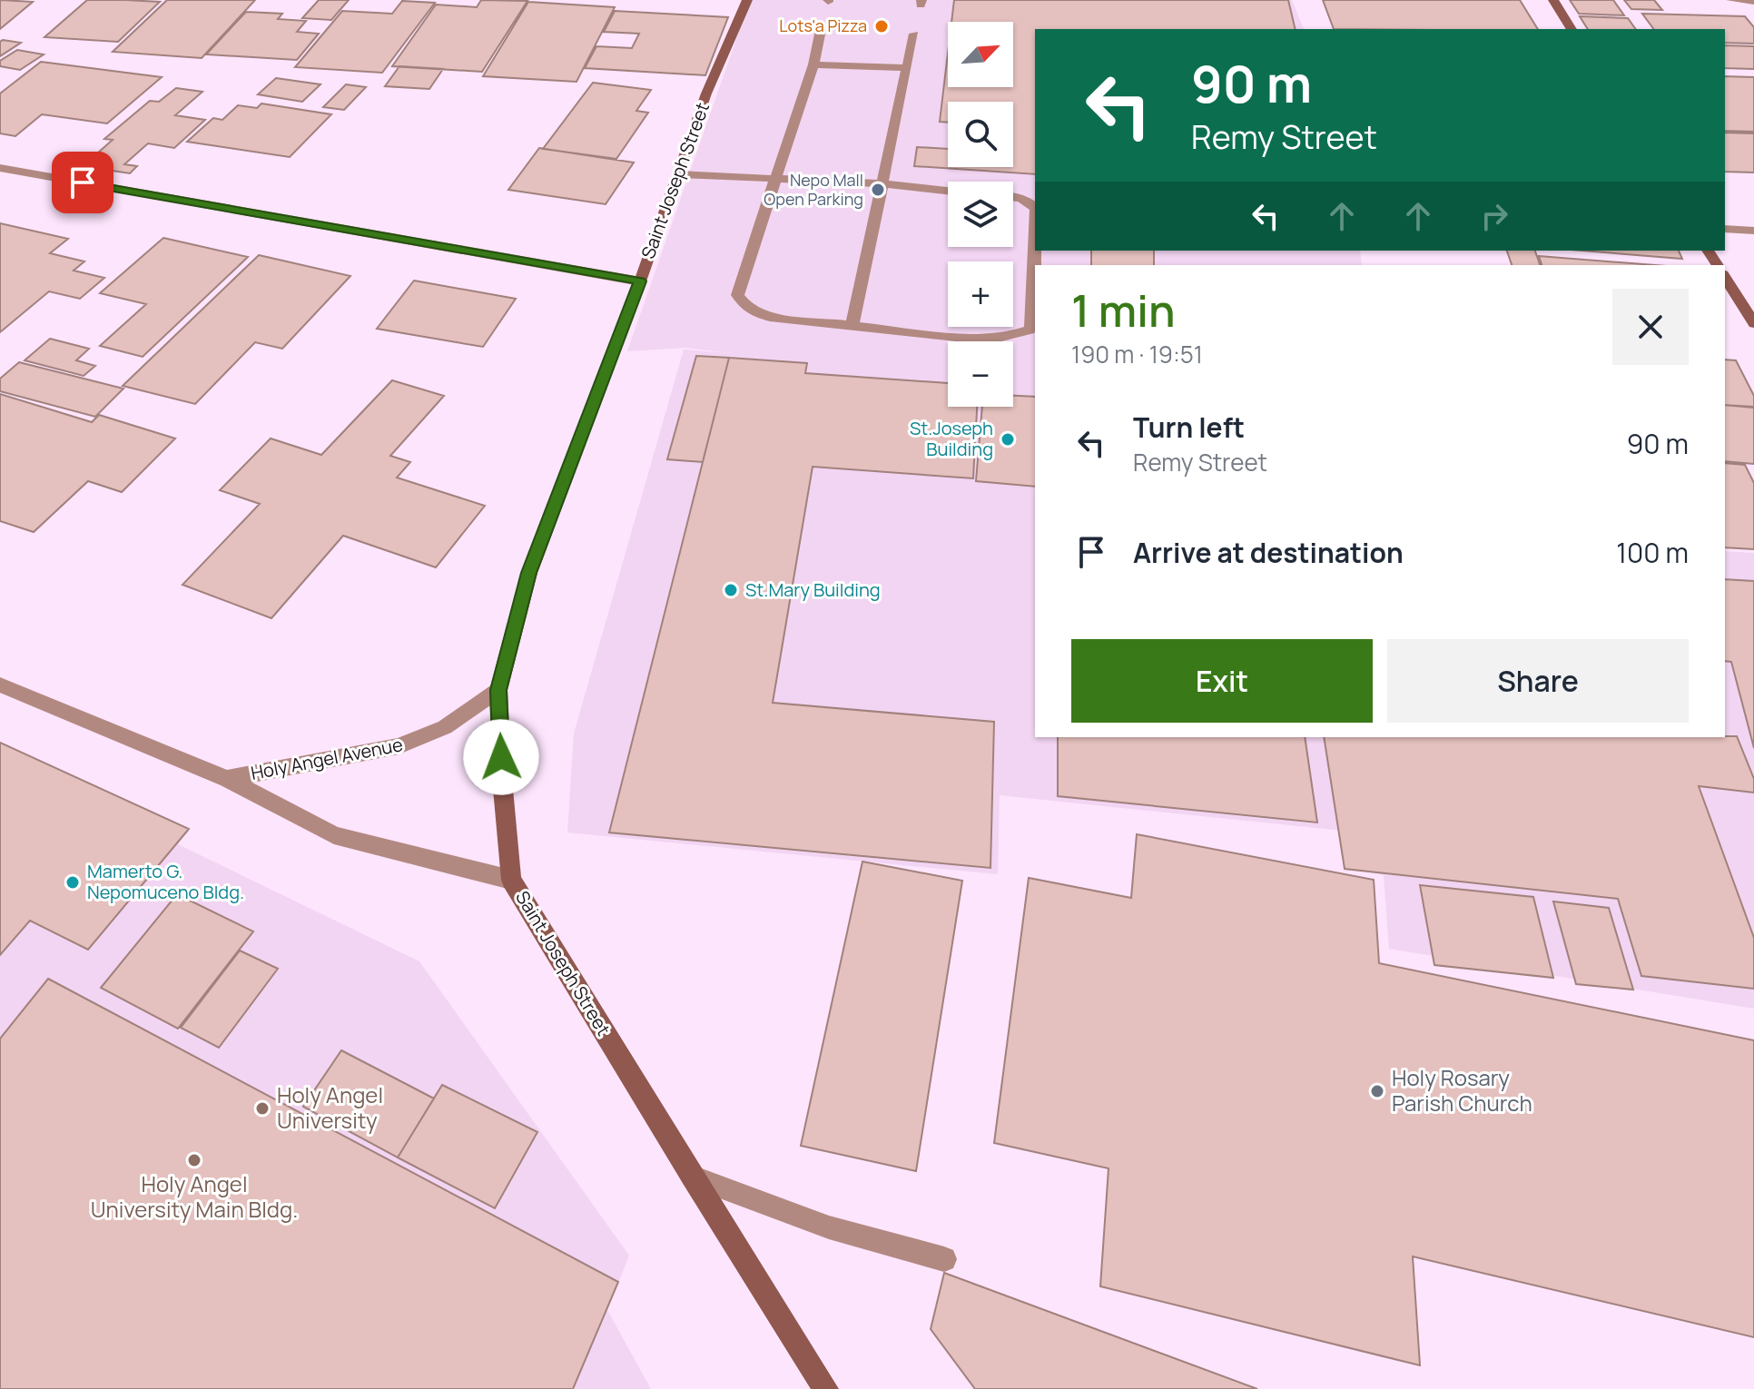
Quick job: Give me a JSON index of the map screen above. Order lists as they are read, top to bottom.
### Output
{
  "streets": {
    "street": ["Saint Joseph Street", "Holy Angel Avenue"]
  },
  "crossings": [
    ["Saint Joseph Street", "Holy Angel Avenue"]
  ],
  "places": [
    "Lots'a Pizza",
    "Nepo Mall Open Parking",
    "St.Joseph Building",
    "St.Mary Building",
    "Mamerto G. Nepomuceno Bldg.",
    "Holy Rosary Parish Church",
    "Holy Angel University",
    "Holy Angel University Main Bldg."
  ],
  "north": "top right",
  "page": {
    "map_buttons": ["+", "−"],
    "turn": ["90 m", "Remy Street"],
    "heading": ["1 min", "190 m · 19:51"],
    "list": [
      {
        "name": "Turn left",
        "note": "Remy Street",
        "value": "90 m"
      },
      {
        "name": "Arrive at destination",
        "value": "100 m"
      }
    ],
    "buttons": ["Exit", "Share"]
  }
}
